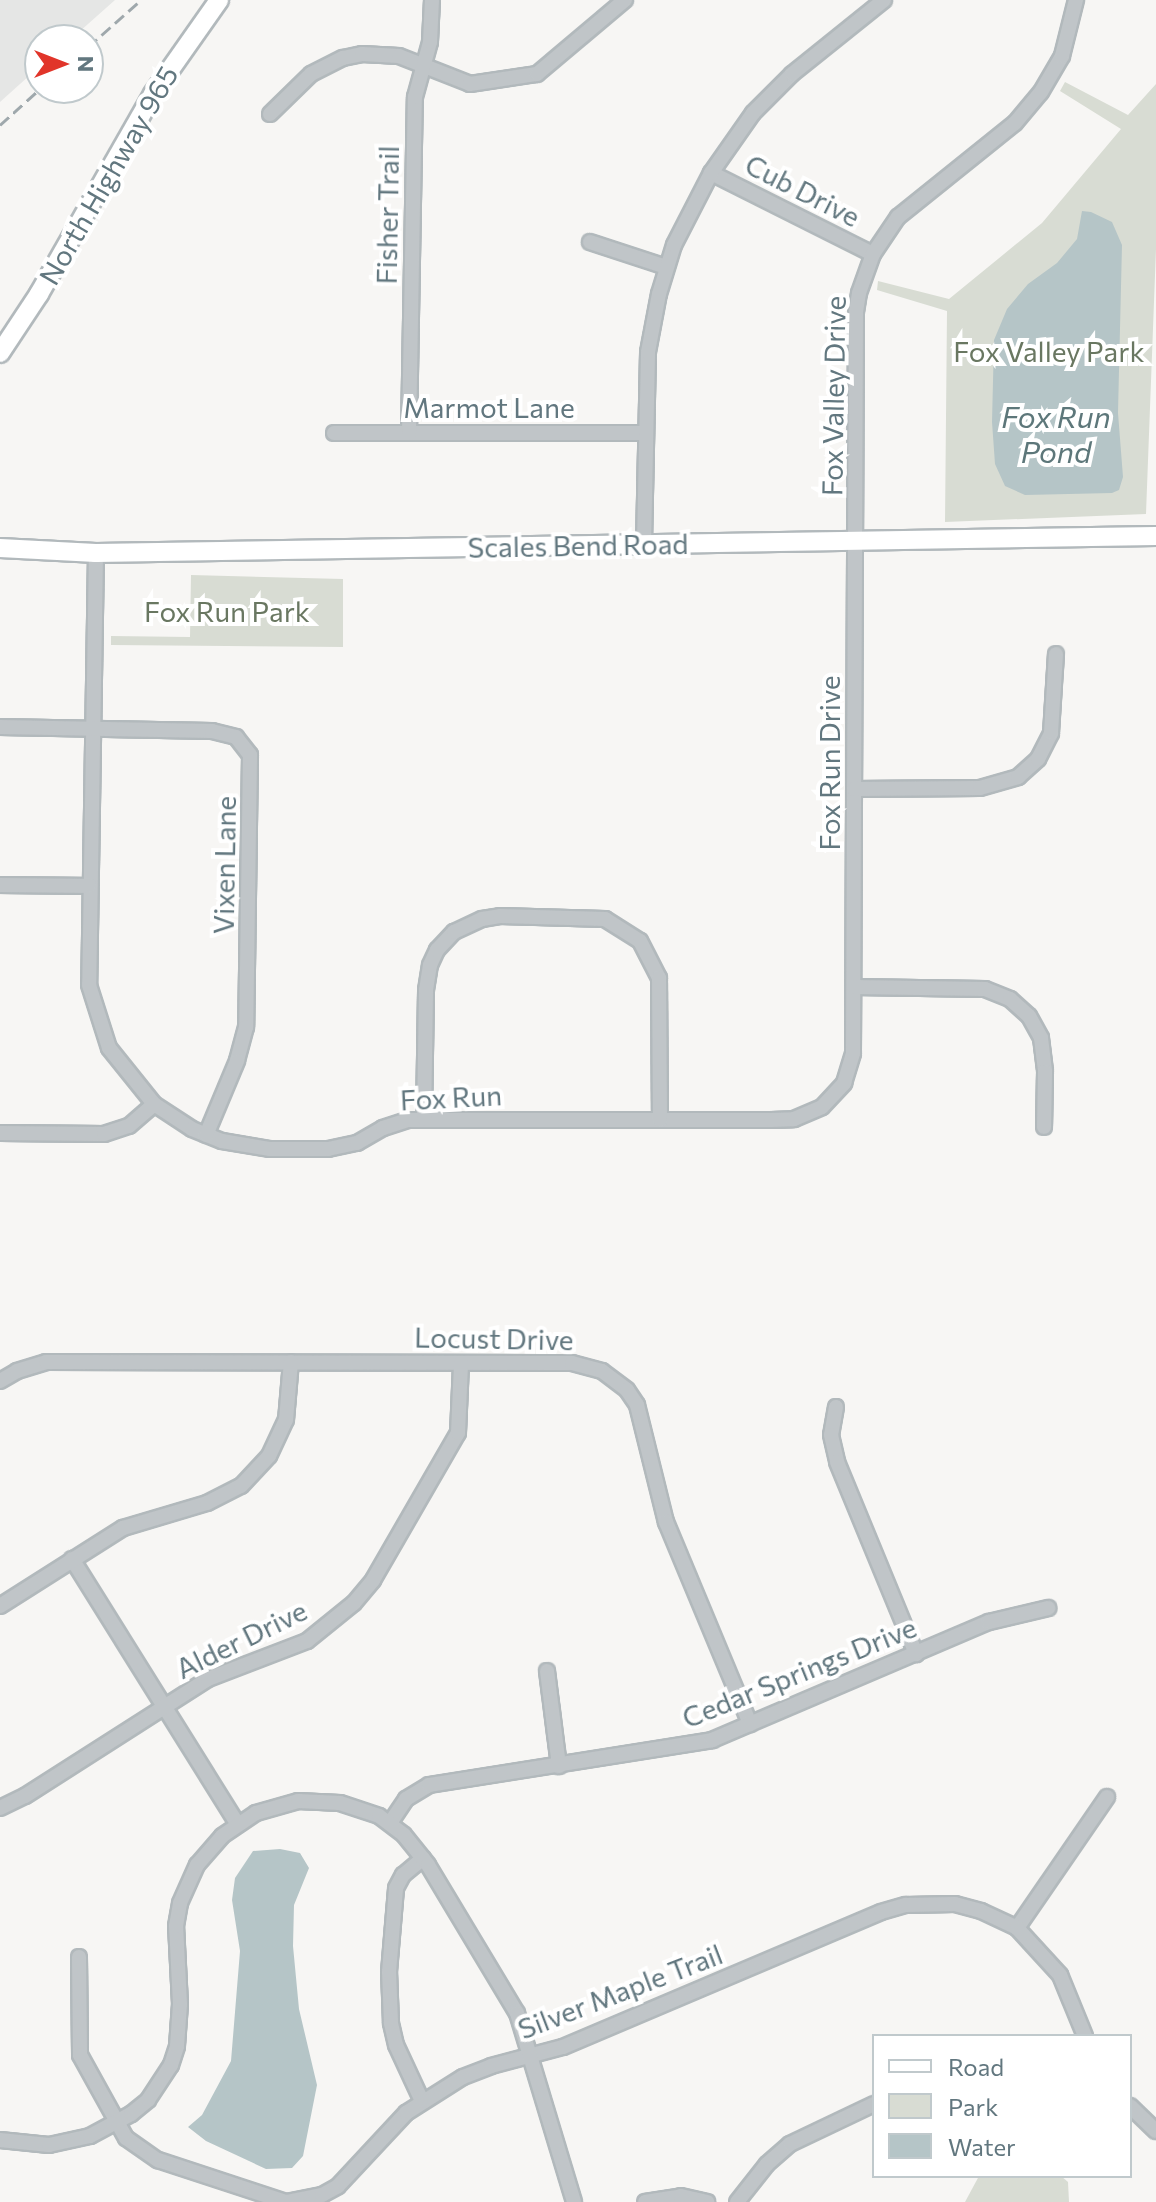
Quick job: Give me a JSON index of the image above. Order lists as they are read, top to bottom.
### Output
{
  "streets": {
    "street": [
      "North Highway 965",
      "Cub Drive",
      "Fisher Trail",
      "Fox Valley Drive",
      "Marmot Lane",
      "Scales Bend Road",
      "Fox Run Drive",
      "Vixen Lane",
      "Fox Run",
      "Locust Drive",
      "Alder Drive",
      "Cedar Springs Drive",
      "Silver Maple Trail"
    ]
  },
  "crossings": [
    ["Cub Drive", "Fox Valley Drive"],
    ["Fisher Trail", "Marmot Lane"],
    ["Fox Valley Drive", "Scales Bend Road"],
    ["Fox Valley Drive", "Fox Run Drive"],
    ["Scales Bend Road", "Fox Run Drive"],
    ["Scales Bend Road", "Fox Run"],
    ["Fox Run Drive", "Fox Run"],
    ["Vixen Lane", "Fox Run"],
    ["Locust Drive", "Alder Drive"],
    ["Locust Drive", "Cedar Springs Drive"]
  ],
  "water": ["Fox Run Pond"],
  "parks": ["Fox Valley Park", "Fox Run Park"],
  "legend": ["Road", "Park", "Water"],
  "north": "right"
}
